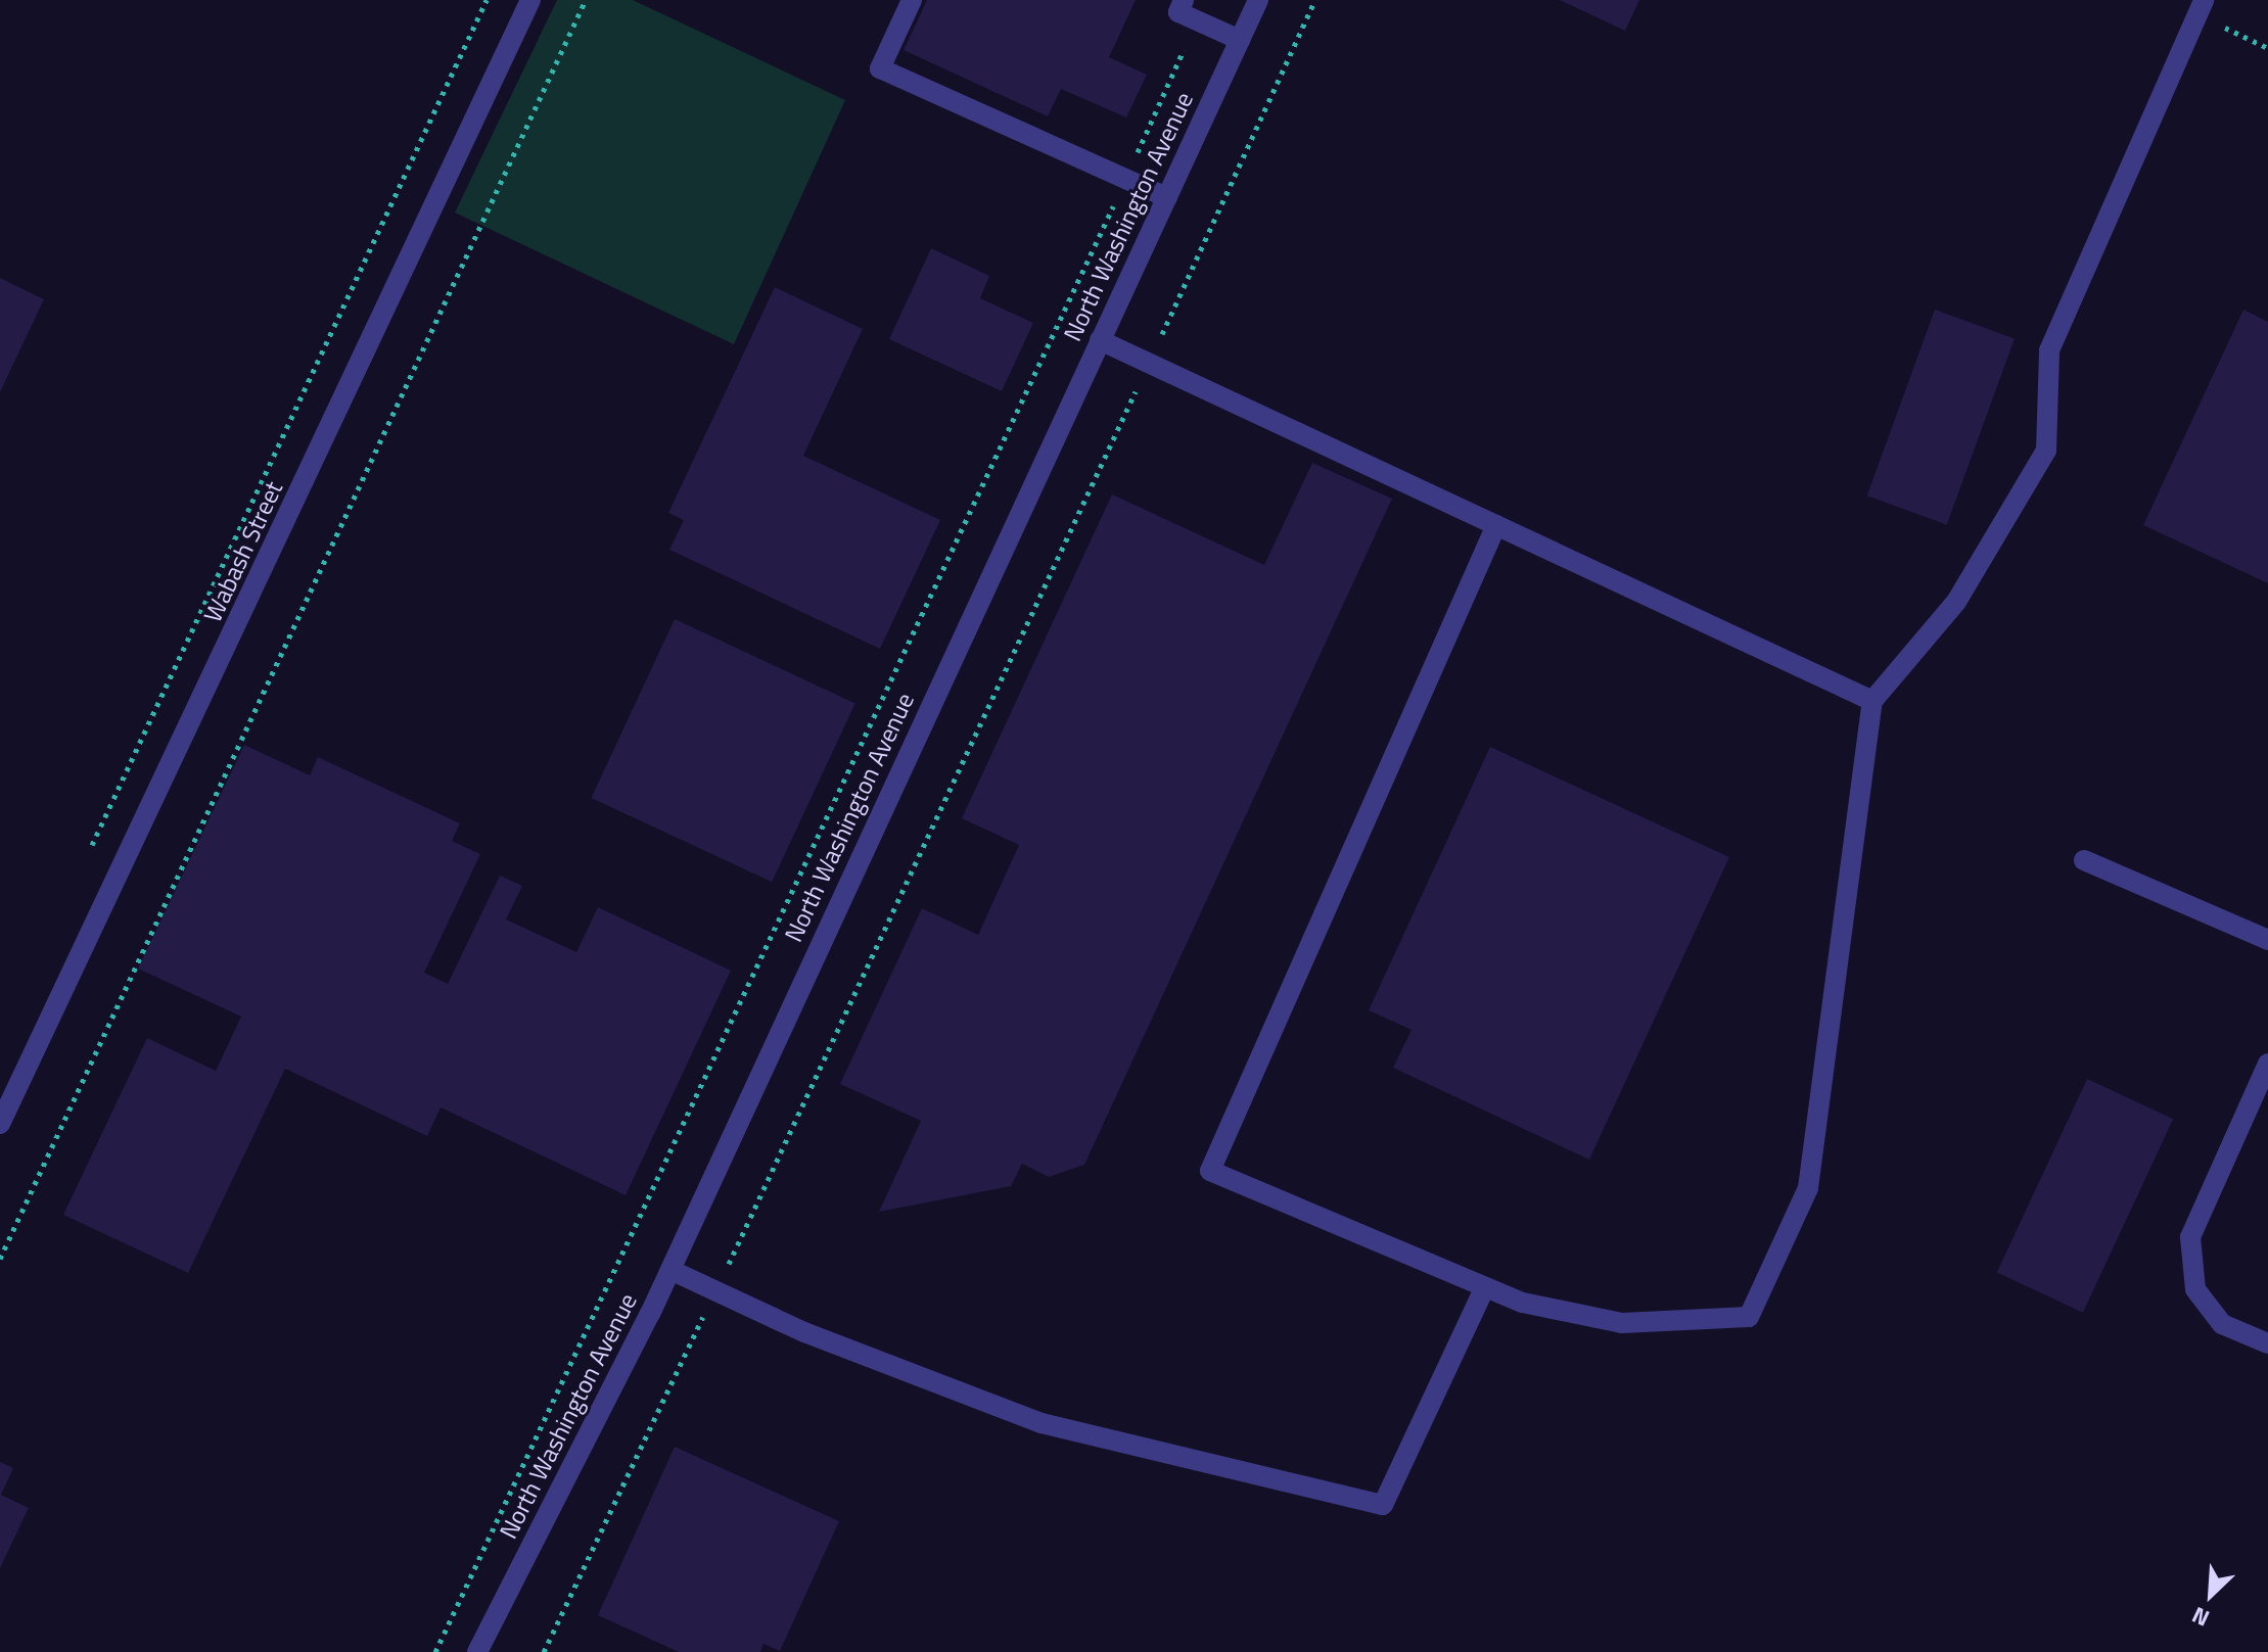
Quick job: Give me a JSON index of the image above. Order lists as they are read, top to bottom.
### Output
{
  "streets": {
    "street": ["North Washington Avenue", "Wabash Street"]
  },
  "north": "bottom left"
}
